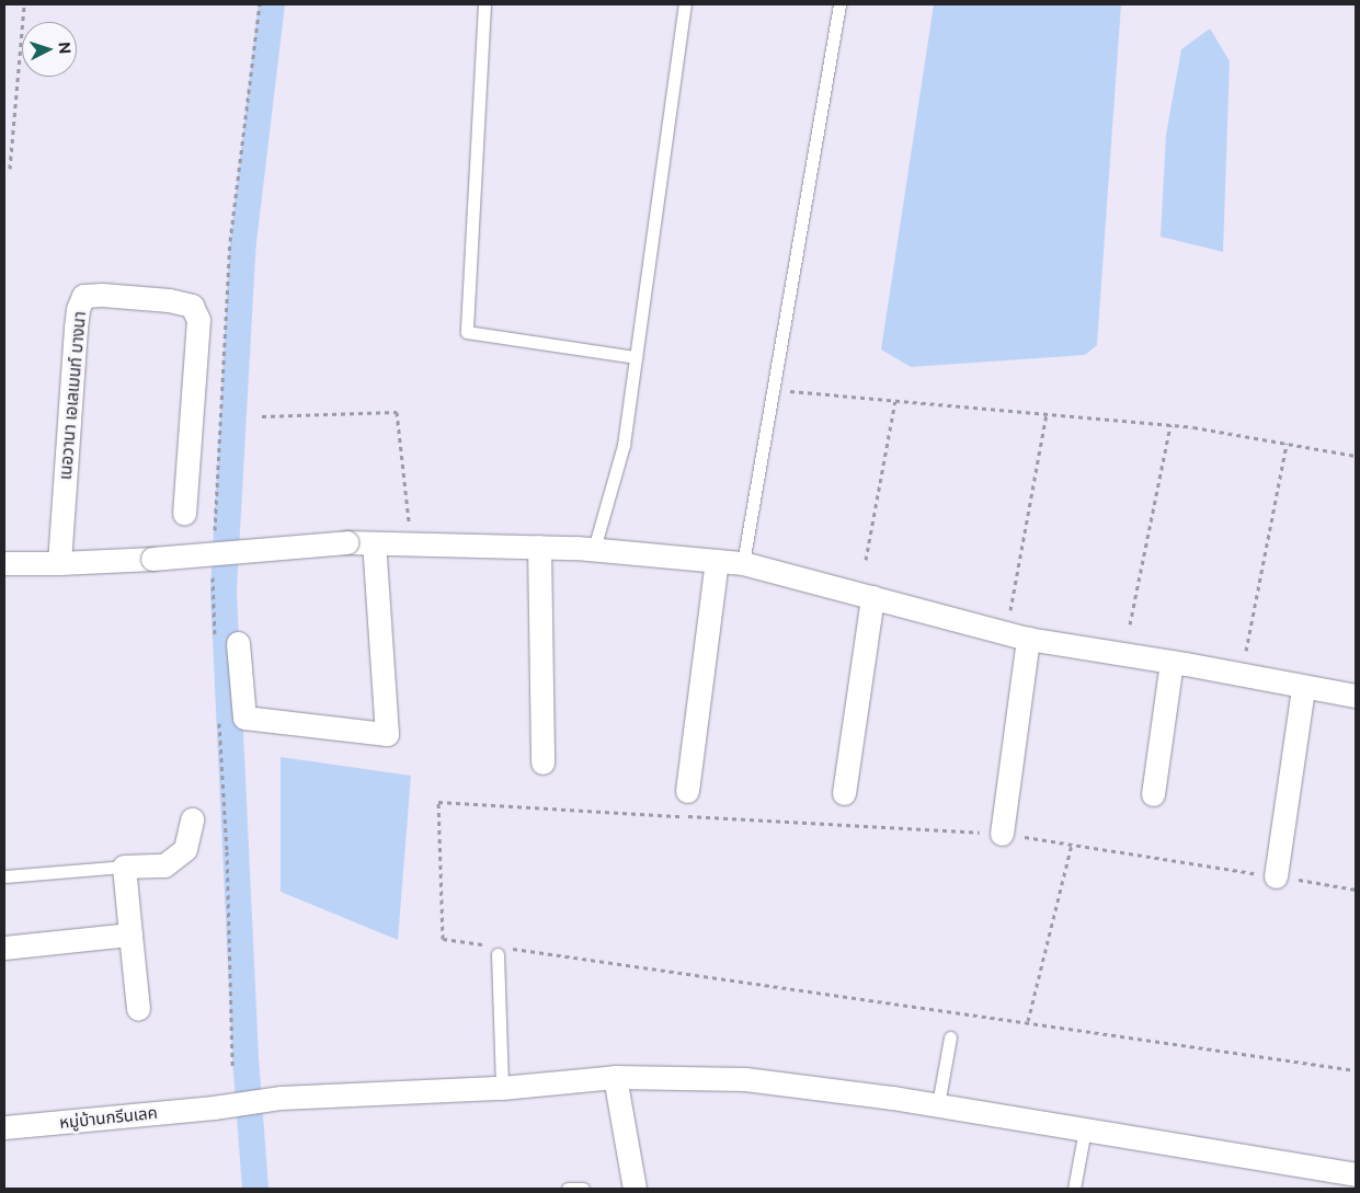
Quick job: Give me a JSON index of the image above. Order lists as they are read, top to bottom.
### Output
{
  "streets": {
    "street": ["เนอวานา เอเลเมนท์ บางนา", "หมู่บ้านกรีนเลค"]
  },
  "north": "right"
}
